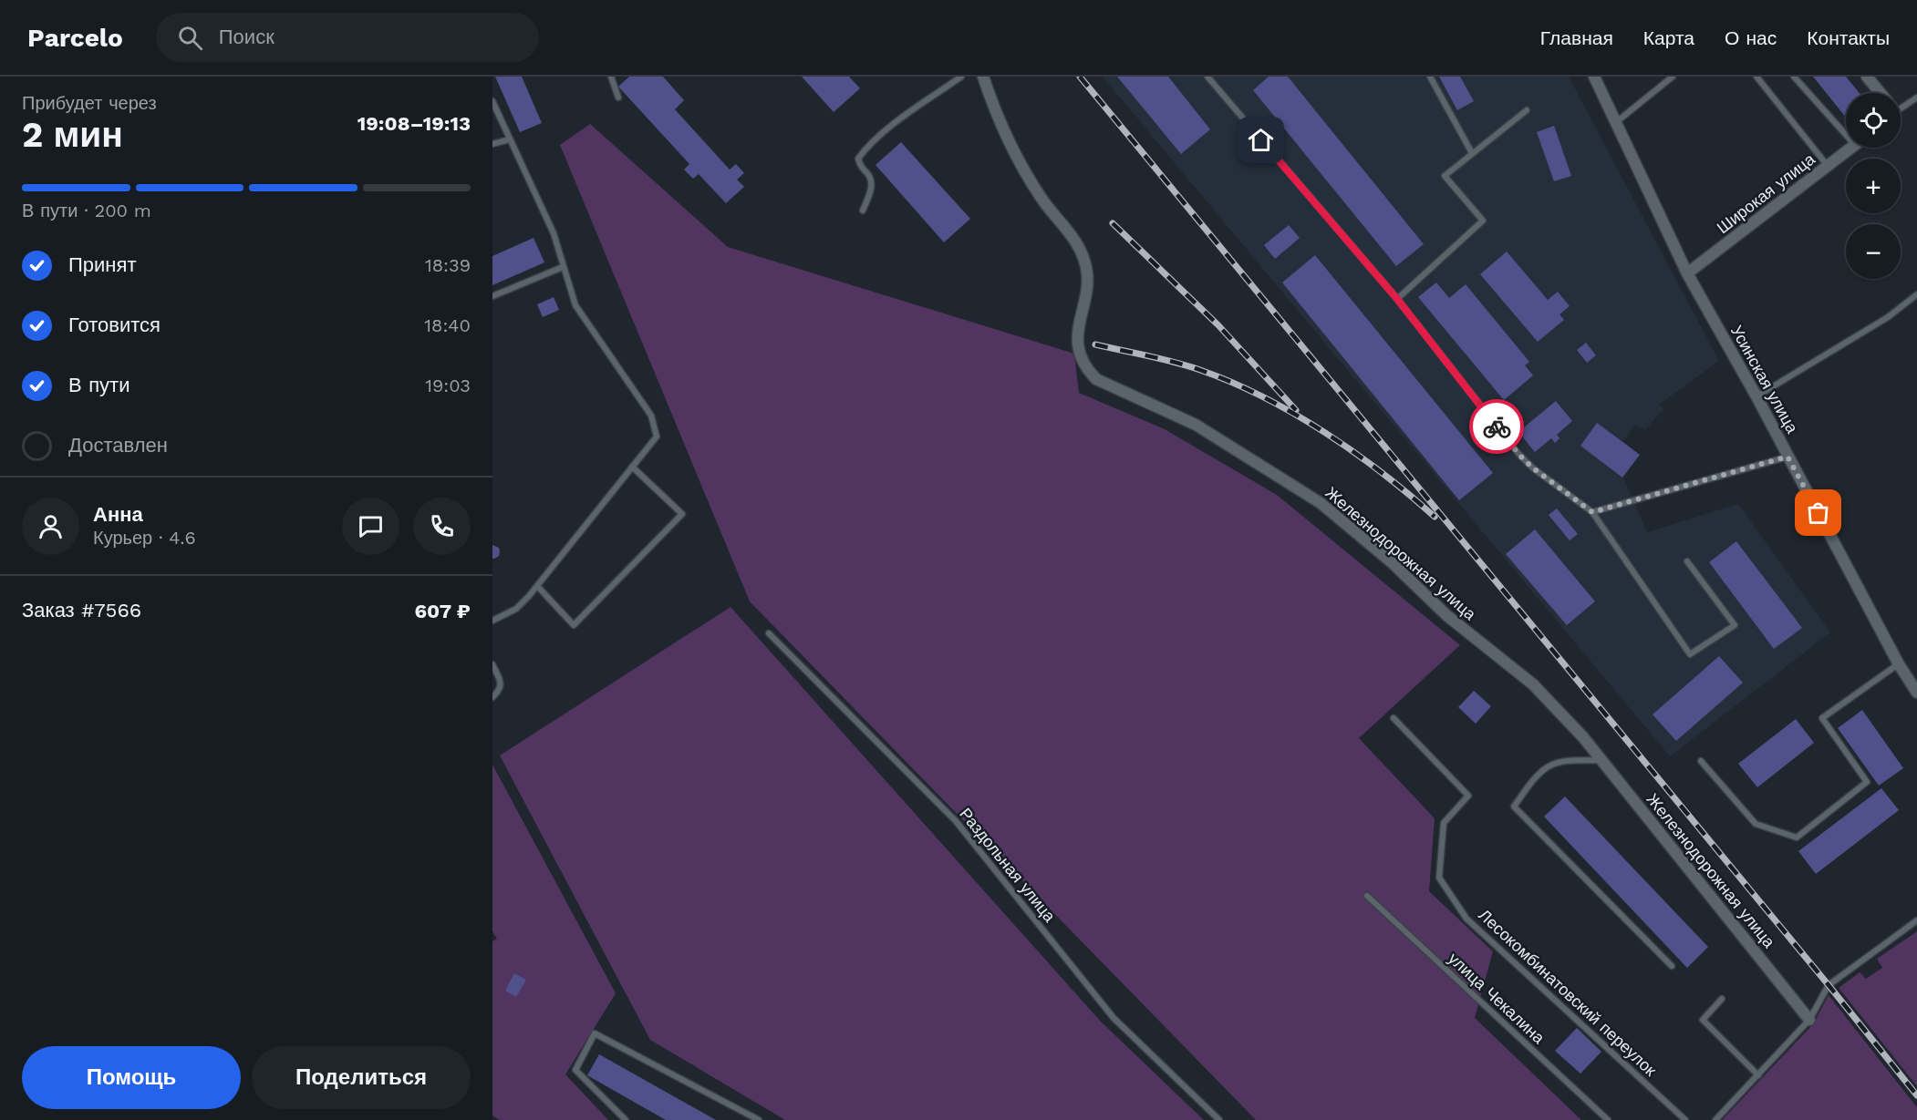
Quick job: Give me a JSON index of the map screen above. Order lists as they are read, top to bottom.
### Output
{
  "streets": {
    "street": ["Широкая улица", "Усинская улица", "Железнодорожная улица"],
    "lane": ["Раздольная улица", "Лесокомбинатовский переулок", "улица Чекалина"]
  },
  "crossings": [
    ["Широкая улица", "Усинская улица"]
  ],
  "page": {
    "header": "Parcelo",
    "search": "Поиск",
    "nav": [
      "Главная",
      "Карта",
      "О нас",
      "Контакты"
    ],
    "heading": ["2 мин", "Прибудет через", "19:08–19:13"],
    "panel": [
      "Анна",
      "Курьер · 4.6",
      "Заказ #7566",
      "607 ₽"
    ],
    "map_buttons": ["+", "−"],
    "bar": "В пути · 200 m",
    "list": [
      ["Принят", "18:39"],
      ["Готовится", "18:40"],
      ["В пути", "19:03"],
      "Доставлен"
    ],
    "buttons": ["Помощь", "Поделиться"]
  }
}
